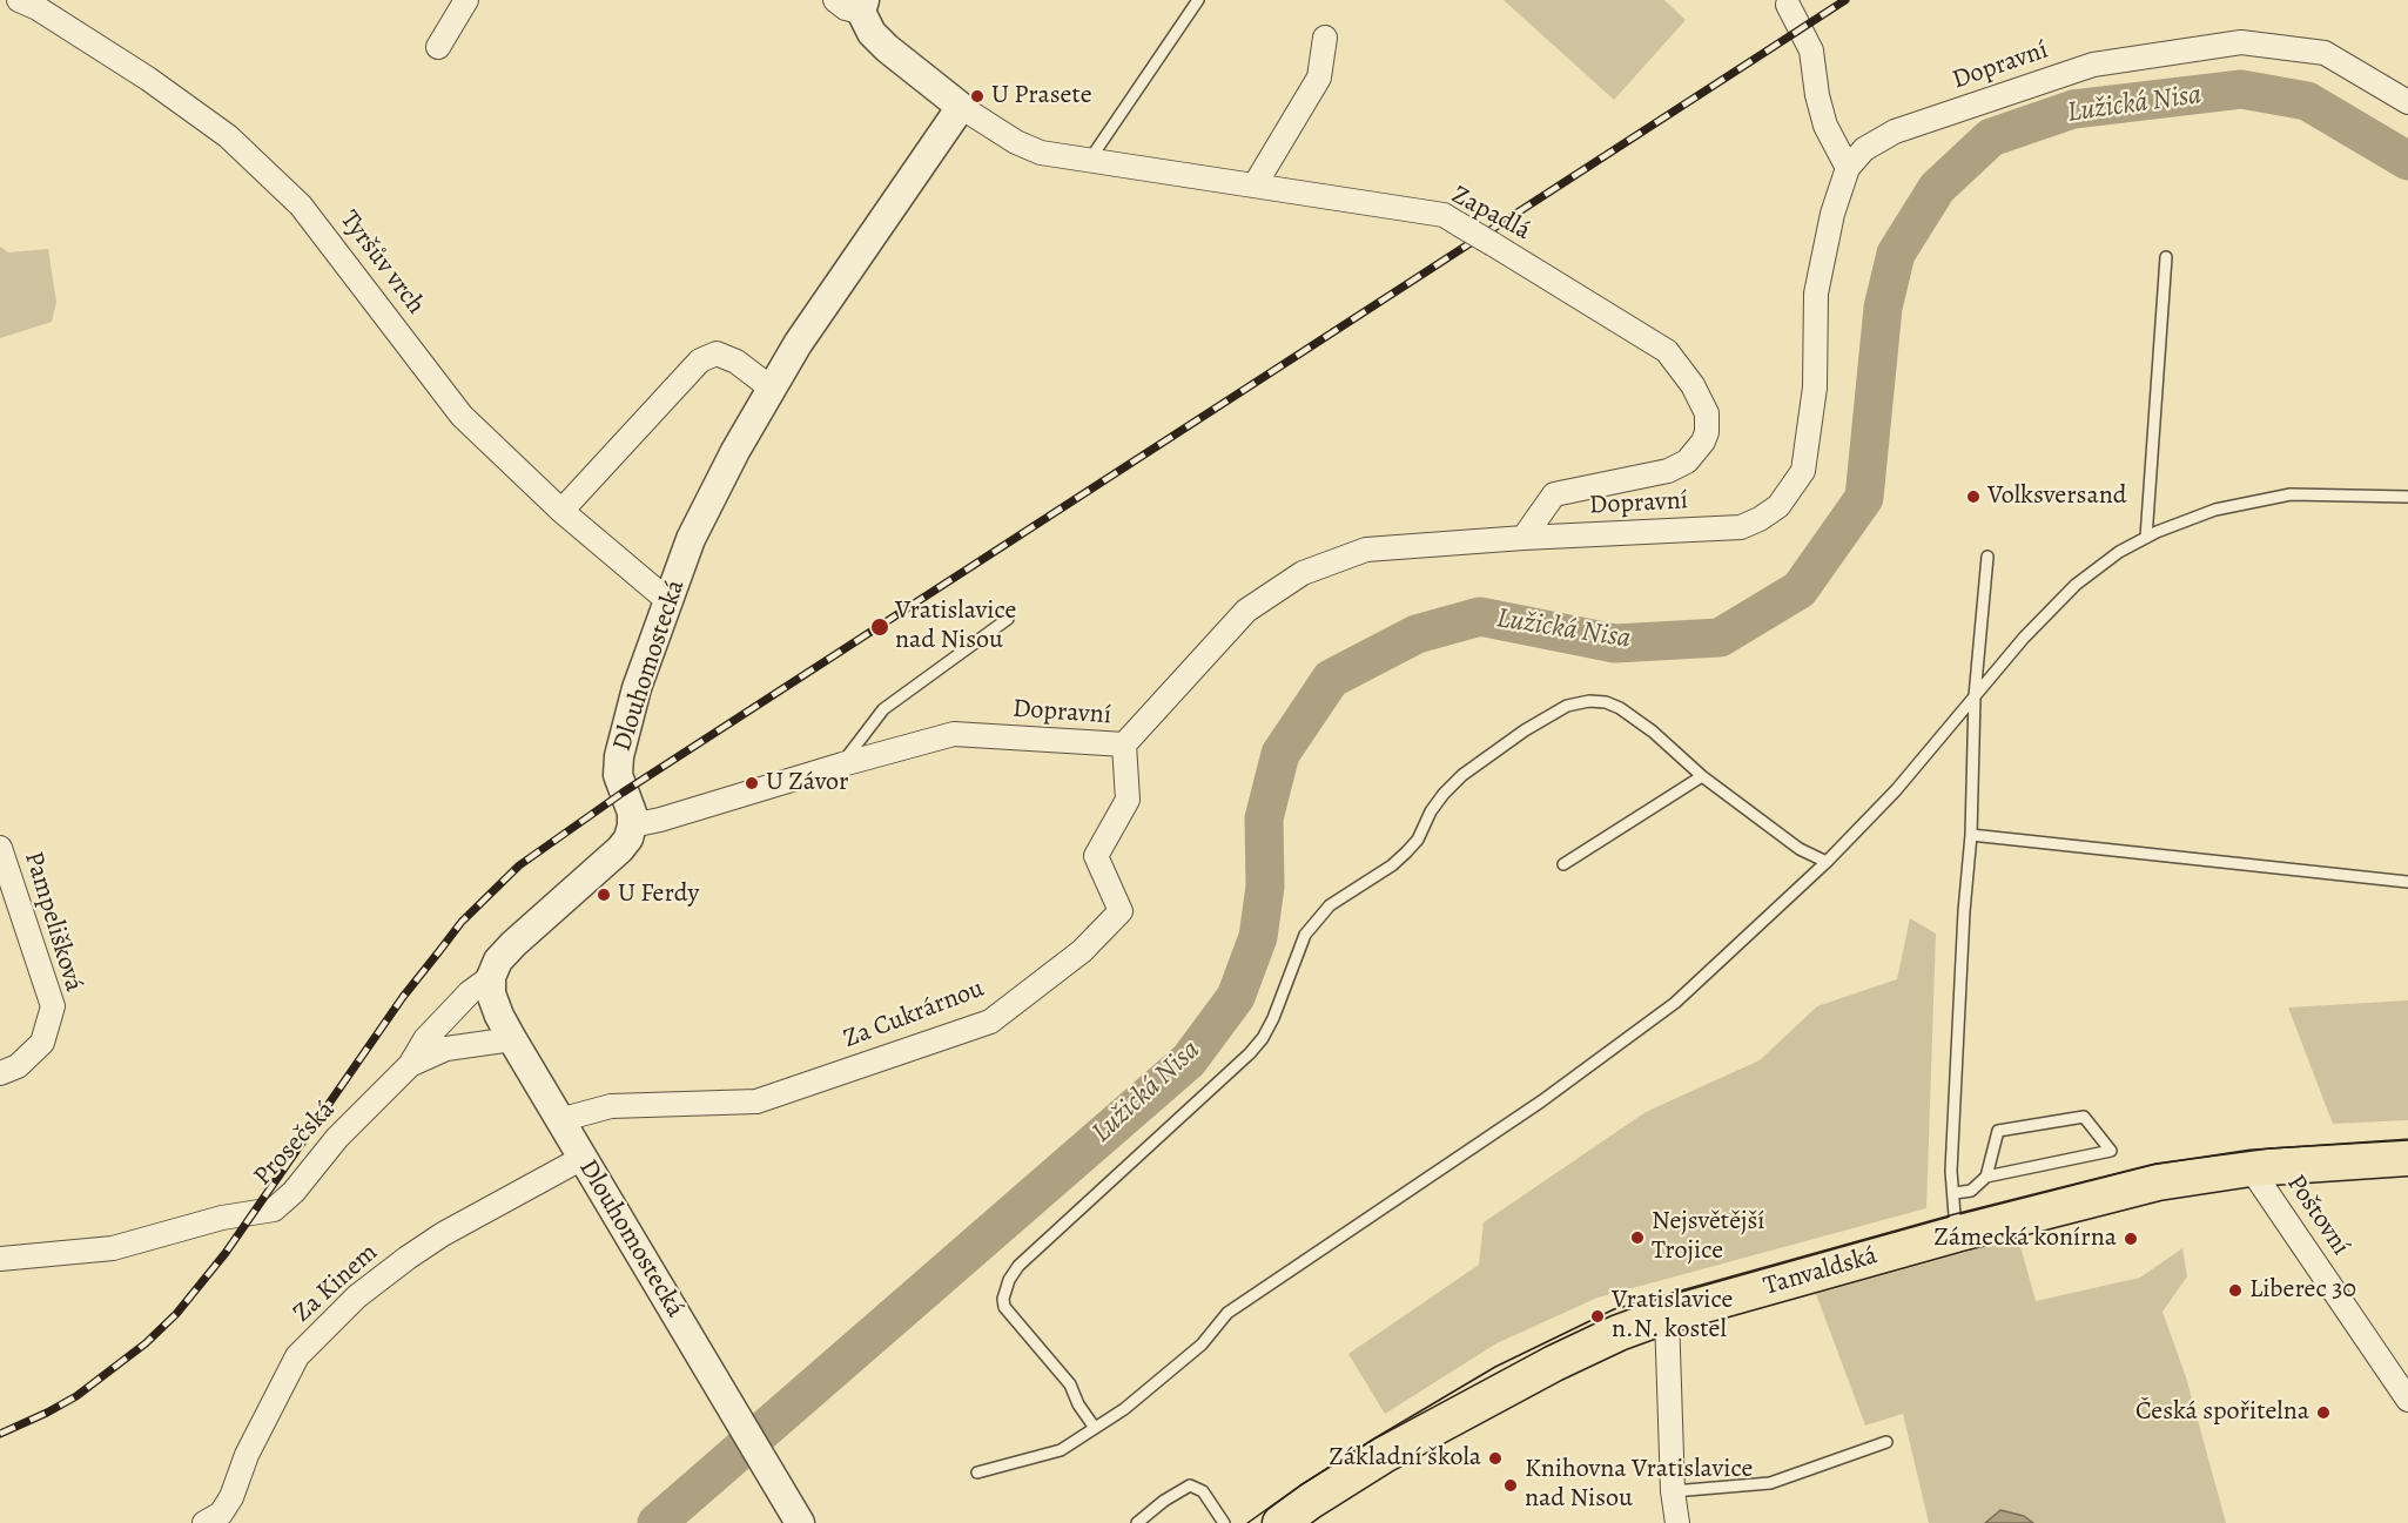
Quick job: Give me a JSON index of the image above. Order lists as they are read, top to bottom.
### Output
{
  "streets": {
    "main road": ["Tanvaldská"],
    "street": [
      "Dopravní",
      "Zapadlá",
      "Tyršův vrch",
      "Dlouhomostecká",
      "Pampelišková",
      "Za Cukrárnou",
      "Prosečská",
      "Poštovní",
      "Za Kinem"
    ]
  },
  "crossings": [
    ["Dopravní", "Zapadlá"],
    ["Dopravní", "Dlouhomostecká"],
    ["Dopravní", "Za Cukrárnou"],
    ["Zapadlá", "Dlouhomostecká"],
    ["Tyršův vrch", "Dlouhomostecká"],
    ["Dlouhomostecká", "Za Cukrárnou"],
    ["Dlouhomostecká", "Prosečská"],
    ["Dlouhomostecká", "Za Kinem"],
    ["Poštovní", "Tanvaldská"]
  ],
  "water": ["Lužická Nisa"],
  "places": [
    "U Prasete",
    "Volksversand",
    "Vratislavice nad Nisou",
    "U Závor",
    "U Ferdy",
    "Nejsvětější Trojice",
    "Zámecká konírna",
    "Liberec 30",
    "Vratislavice n.N. kostel",
    "Česká spořitelna",
    "Základní škola",
    "Knihovna Vratislavice nad Nisou"
  ]
}
